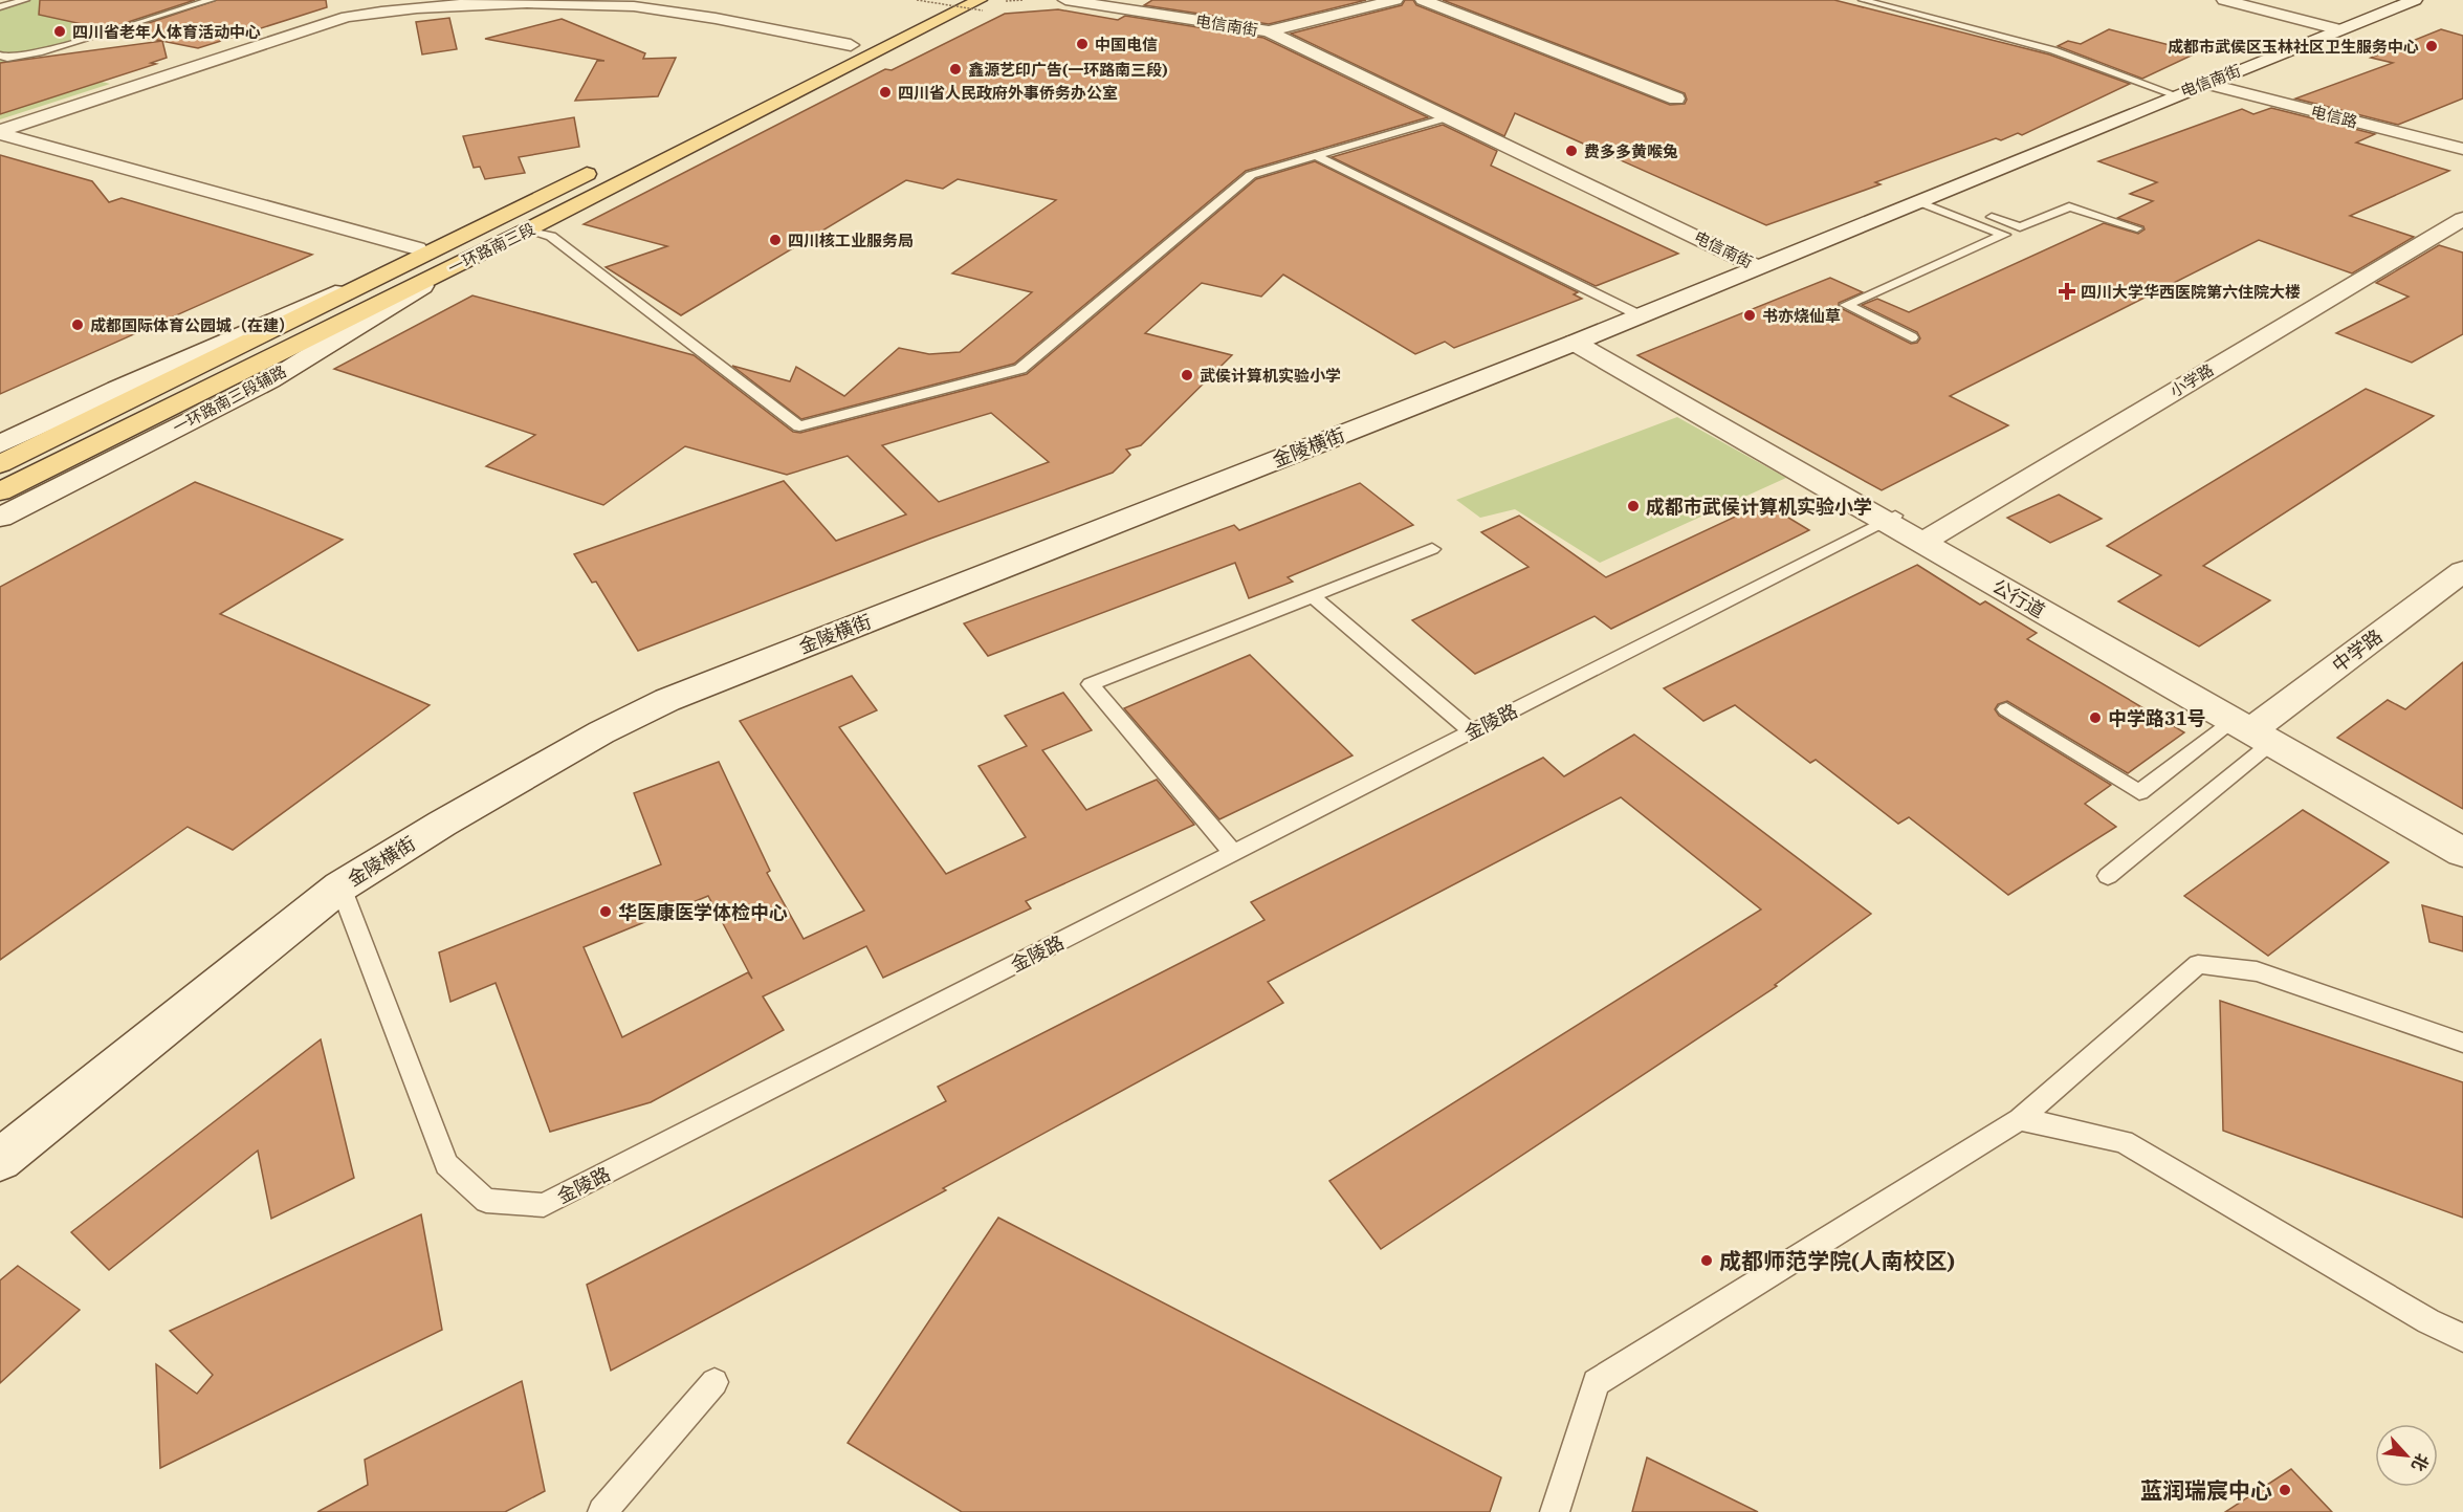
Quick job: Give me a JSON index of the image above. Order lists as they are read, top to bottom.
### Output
{
  "streets": {
    "main road": ["一环路南三段"],
    "street": [
      "电信南街",
      "电信路",
      "小学路",
      "一环路南三段辅路",
      "金陵横街",
      "公行道",
      "中学路"
    ],
    "lane": ["金陵路"]
  },
  "crossings": [
    ["电信南街", "电信路"],
    ["电信南街", "金陵横街"],
    ["一环路南三段", "一环路南三段辅路"],
    ["小学路", "公行道"],
    ["金陵横街", "公行道"],
    ["金陵横街", "金陵路"],
    ["公行道", "中学路"],
    ["公行道", "金陵路"]
  ],
  "places": {
    "other": [
      "四川省老年人体育活动中心",
      "中国电信",
      "成都市武侯区玉林社区卫生服务中心",
      "鑫源艺印广告(一环路南三段)",
      "四川省人民政府外事侨务办公室",
      "费多多黄喉兔",
      "四川核工业服务局",
      "书亦烧仙草",
      "成都国际体育公园城（在建）",
      "武侯计算机实验小学",
      "成都市武侯计算机实验小学",
      "中学路31号",
      "华医康医学体检中心",
      "成都师范学院(人南校区)",
      "蓝润瑞宸中心"
    ],
    "health": ["四川大学华西医院第六住院大楼"]
  },
  "north": "bottom right"
}
